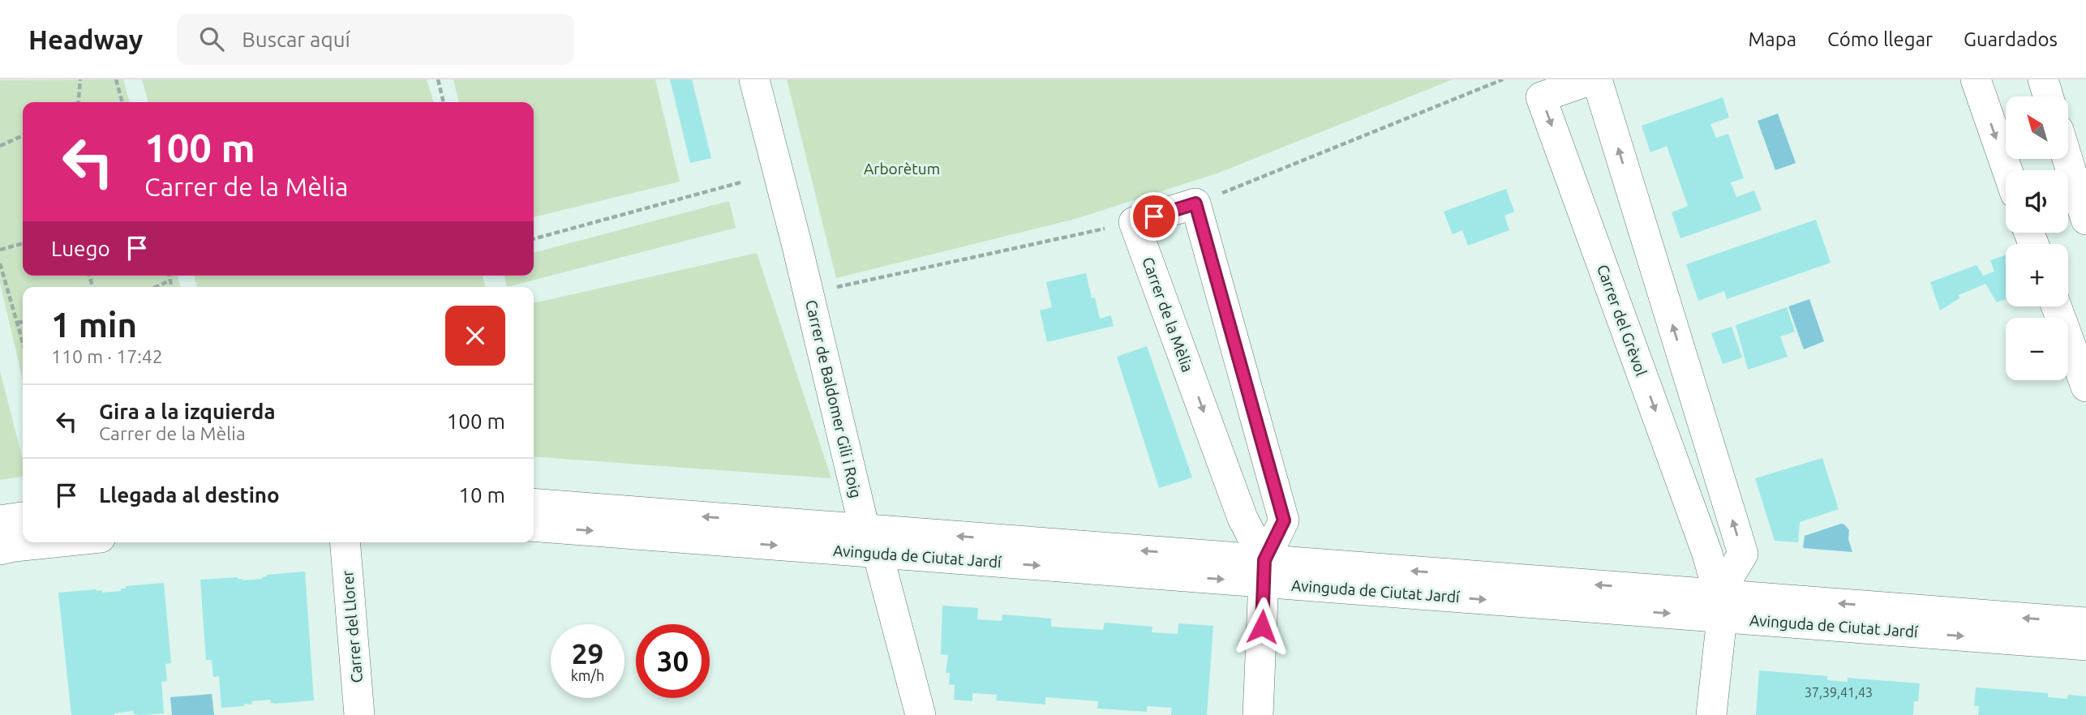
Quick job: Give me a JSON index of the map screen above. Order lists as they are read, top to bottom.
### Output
{
  "streets": {
    "street": [
      "Carrer de la Mèlia",
      "Carrer del Grèvol",
      "Carrer de Baldomer Gili i Roig",
      "Avinguda de Ciutat Jardí",
      "Carrer del Llorer"
    ]
  },
  "crossings": [
    ["Carrer de la Mèlia", "Avinguda de Ciutat Jardí"],
    ["Carrer del Grèvol", "Avinguda de Ciutat Jardí"],
    ["Carrer de Baldomer Gili i Roig", "Avinguda de Ciutat Jardí"]
  ],
  "parks": ["Arborètum"],
  "house_numbers": ["37,39,41,43"],
  "north": "top left",
  "page": {
    "header": "Headway",
    "search": "Buscar aquí",
    "nav": ["Mapa", "Cómo llegar", "Guardados"],
    "map_buttons": ["+", "−"],
    "turn": ["100 m", "Carrer de la Mèlia"],
    "then": "Luego",
    "heading": ["1 min", "110 m · 17:42"],
    "list": [
      {
        "name": "Gira a la izquierda",
        "note": "Carrer de la Mèlia",
        "value": "100 m"
      },
      {
        "name": "Llegada al destino",
        "value": "10 m"
      }
    ],
    "speed": "29 km/h",
    "limit": "30"
  }
}
